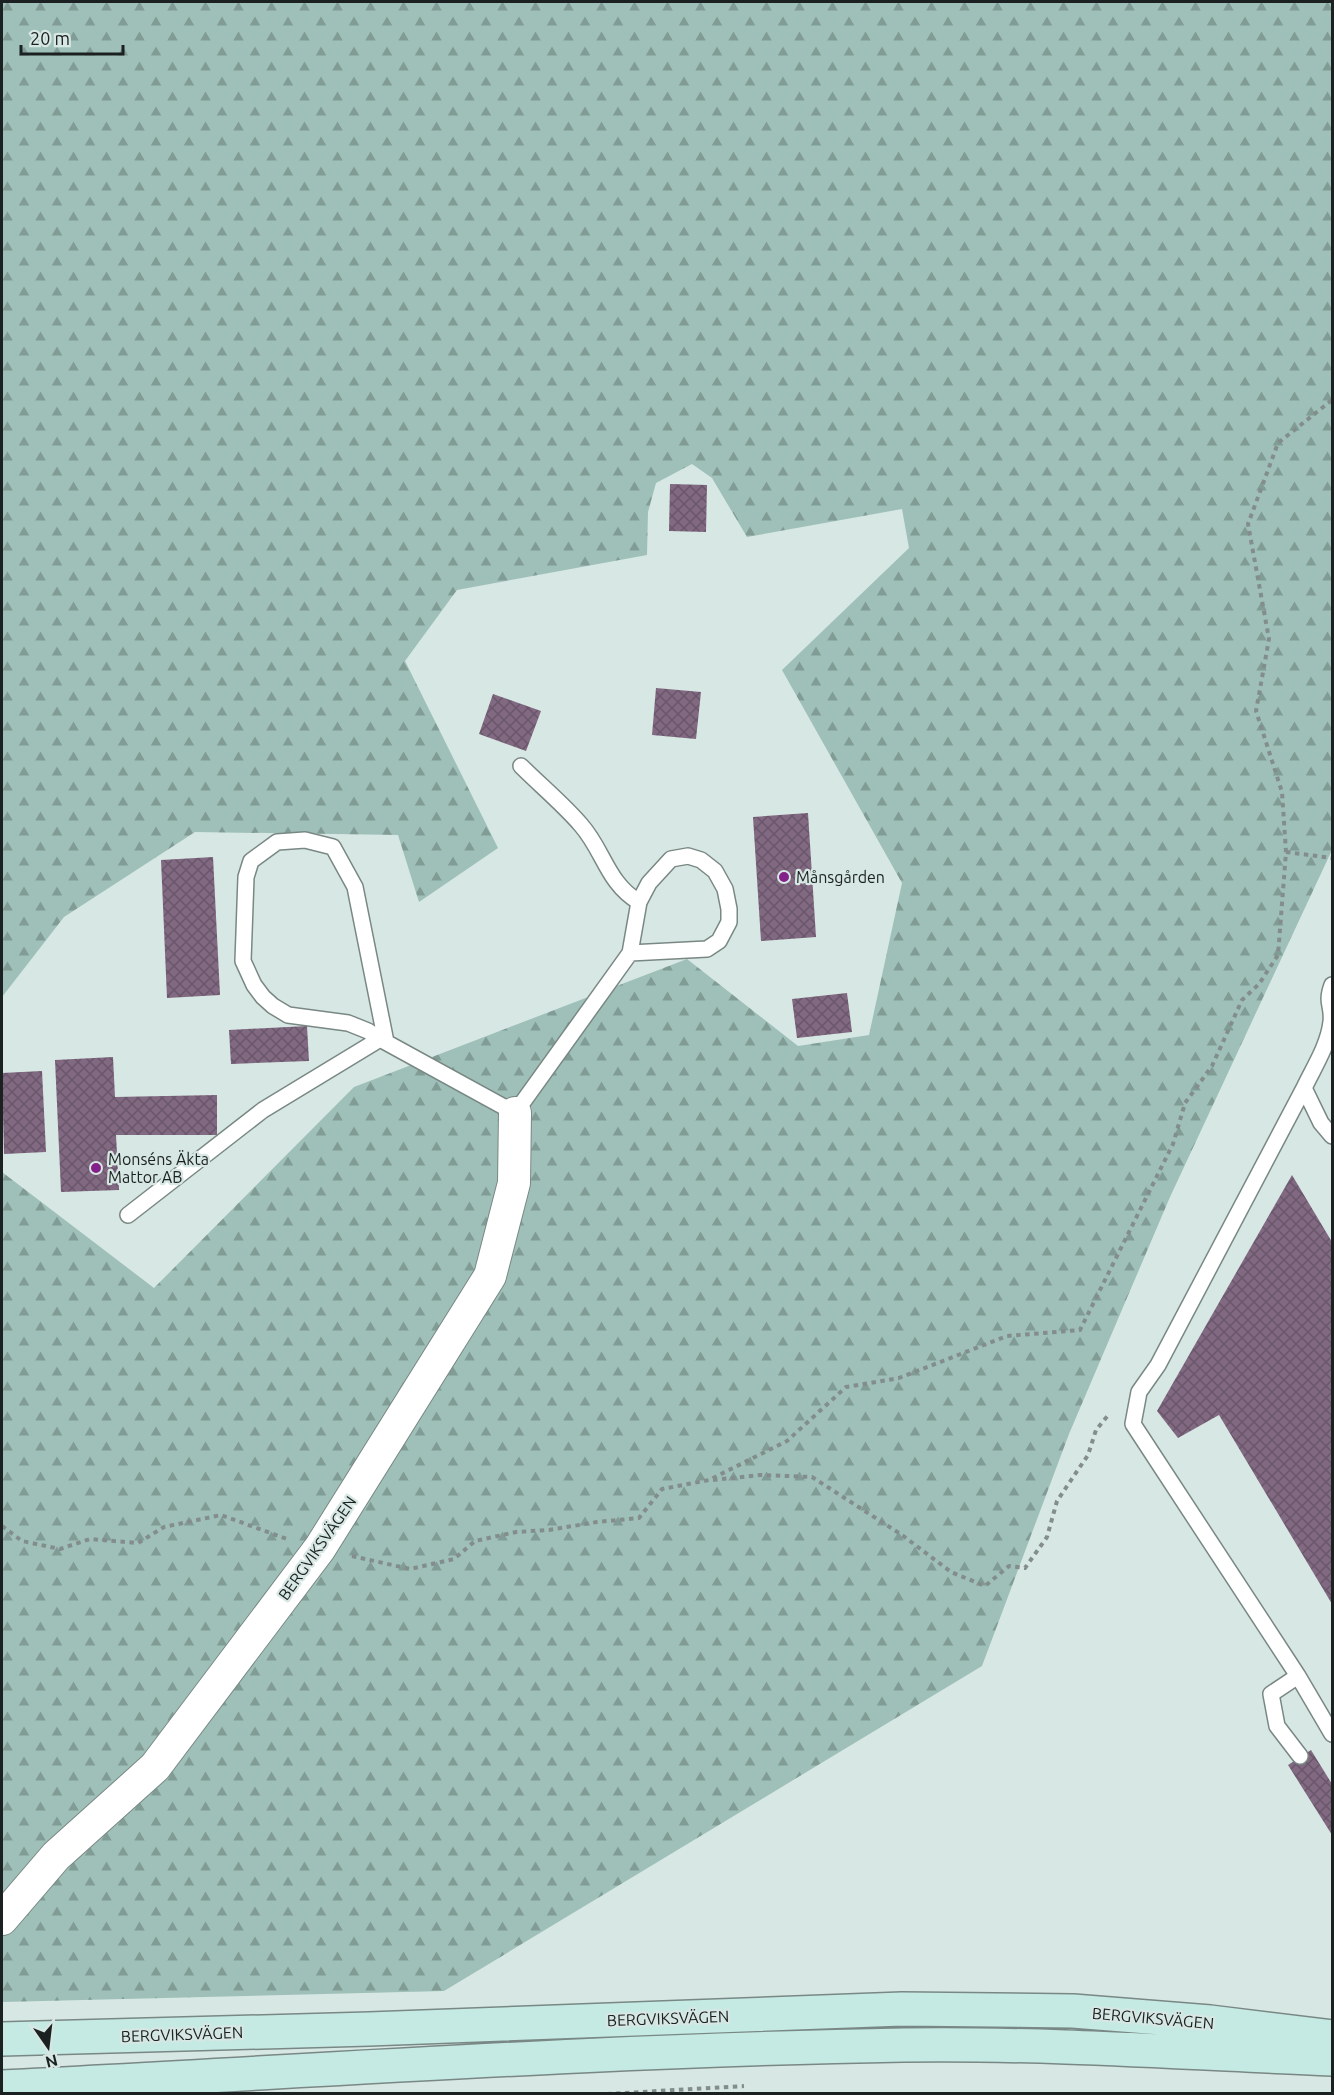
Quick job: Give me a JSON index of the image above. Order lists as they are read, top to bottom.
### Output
{
  "streets": {
    "street": ["BERGVIKSVÄGEN"]
  },
  "places": ["Månsgården", "Monséns Äkta Mattor AB"],
  "scale_bar": "20 m",
  "north": "bottom"
}
